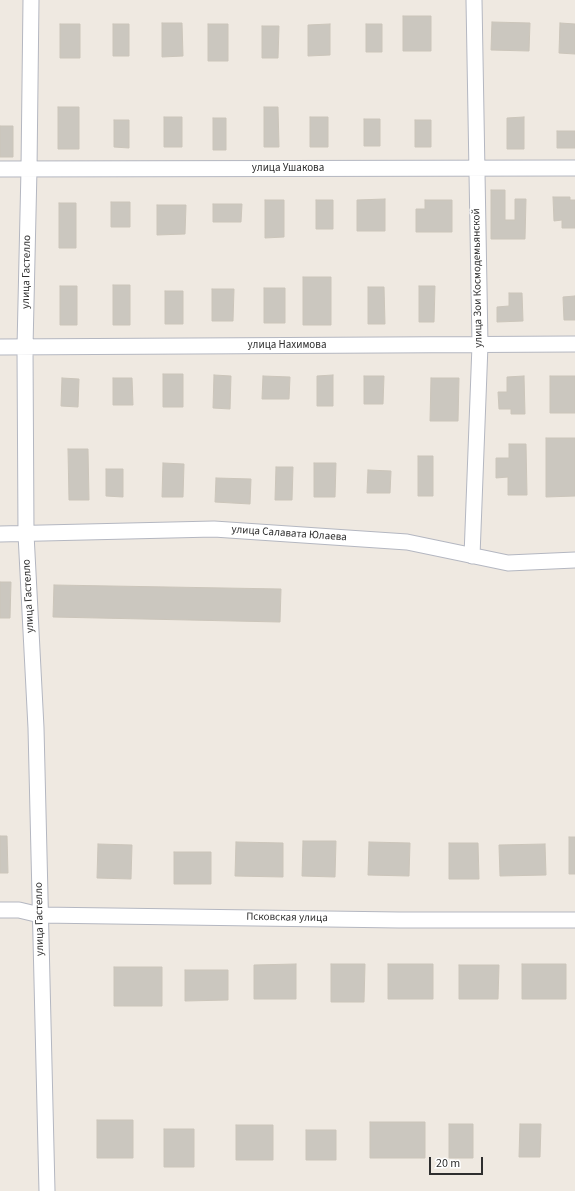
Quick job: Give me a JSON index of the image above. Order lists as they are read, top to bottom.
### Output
{
  "streets": {
    "street": [
      "улица Ушакова",
      "улица Гастелло",
      "улица Зои Космодемьянской",
      "улица Нахимова",
      "улица Салавата Юлаева",
      "Псковская улица"
    ]
  },
  "crossings": [
    ["улица Ушакова", "улица Гастелло"],
    ["улица Ушакова", "улица Зои Космодемьянской"],
    ["улица Гастелло", "улица Нахимова"],
    ["улица Гастелло", "улица Салавата Юлаева"],
    ["улица Гастелло", "Псковская улица"],
    ["улица Зои Космодемьянской", "улица Нахимова"],
    ["улица Зои Космодемьянской", "улица Салавата Юлаева"]
  ],
  "scale_bar": "20 m"
}
